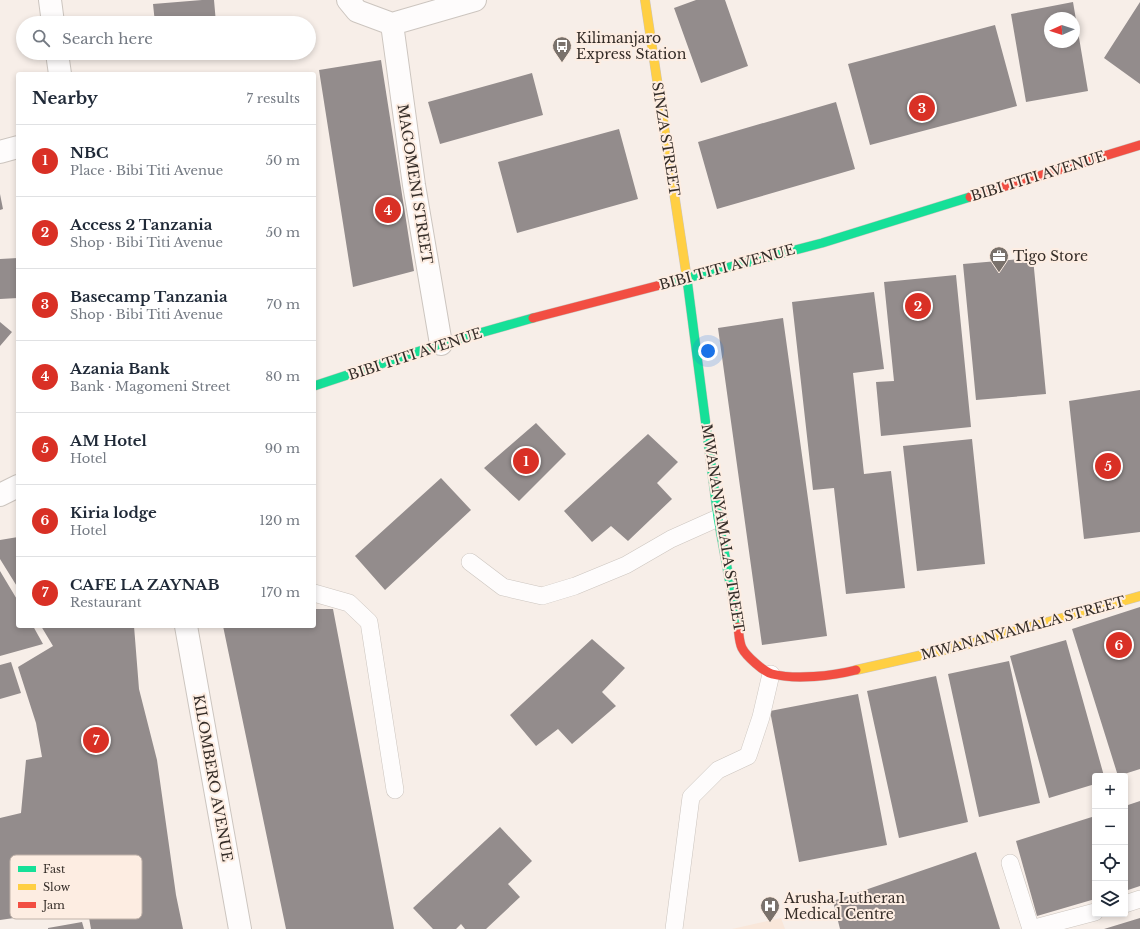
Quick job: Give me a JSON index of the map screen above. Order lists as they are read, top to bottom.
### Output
{
  "streets": {
    "street": [
      "SINZA STREET",
      "BIBI TITI AVENUE",
      "MAGOMENI STREET",
      "MWANANYAMALA STREET",
      "KILOMBERO AVENUE"
    ]
  },
  "crossings": [
    ["SINZA STREET", "BIBI TITI AVENUE"],
    ["SINZA STREET", "MWANANYAMALA STREET"],
    ["BIBI TITI AVENUE", "MAGOMENI STREET"],
    ["BIBI TITI AVENUE", "MWANANYAMALA STREET"]
  ],
  "places": {
    "bus stop": ["Kilimanjaro Express Station"],
    "office": ["Tigo Store"],
    "hospital": ["Arusha Lutheran Medical Centre"]
  },
  "legend": ["Fast", "Slow", "Jam"],
  "north": "left",
  "page": {
    "search": "Search here",
    "heading": ["Nearby", "7 results"],
    "pins": [
      "3",
      "4",
      "2",
      "1",
      "5",
      "6",
      "7"
    ],
    "list": [
      {
        "mark": "1",
        "name": "NBC",
        "note": "Place · Bibi Titi Avenue",
        "value": "50 m"
      },
      {
        "mark": "2",
        "name": "Access 2 Tanzania",
        "note": "Shop · Bibi Titi Avenue",
        "value": "50 m"
      },
      {
        "mark": "3",
        "name": "Basecamp Tanzania",
        "note": "Shop · Bibi Titi Avenue",
        "value": "70 m"
      },
      {
        "mark": "4",
        "name": "Azania Bank",
        "note": "Bank · Magomeni Street",
        "value": "80 m"
      },
      {
        "mark": "5",
        "name": "AM Hotel",
        "note": "Hotel",
        "value": "90 m"
      },
      {
        "mark": "6",
        "name": "Kiria lodge",
        "note": "Hotel",
        "value": "120 m"
      },
      {
        "mark": "7",
        "name": "CAFE LA ZAYNAB",
        "note": "Restaurant",
        "value": "170 m"
      }
    ],
    "map_buttons": ["+", "−"]
  }
}
